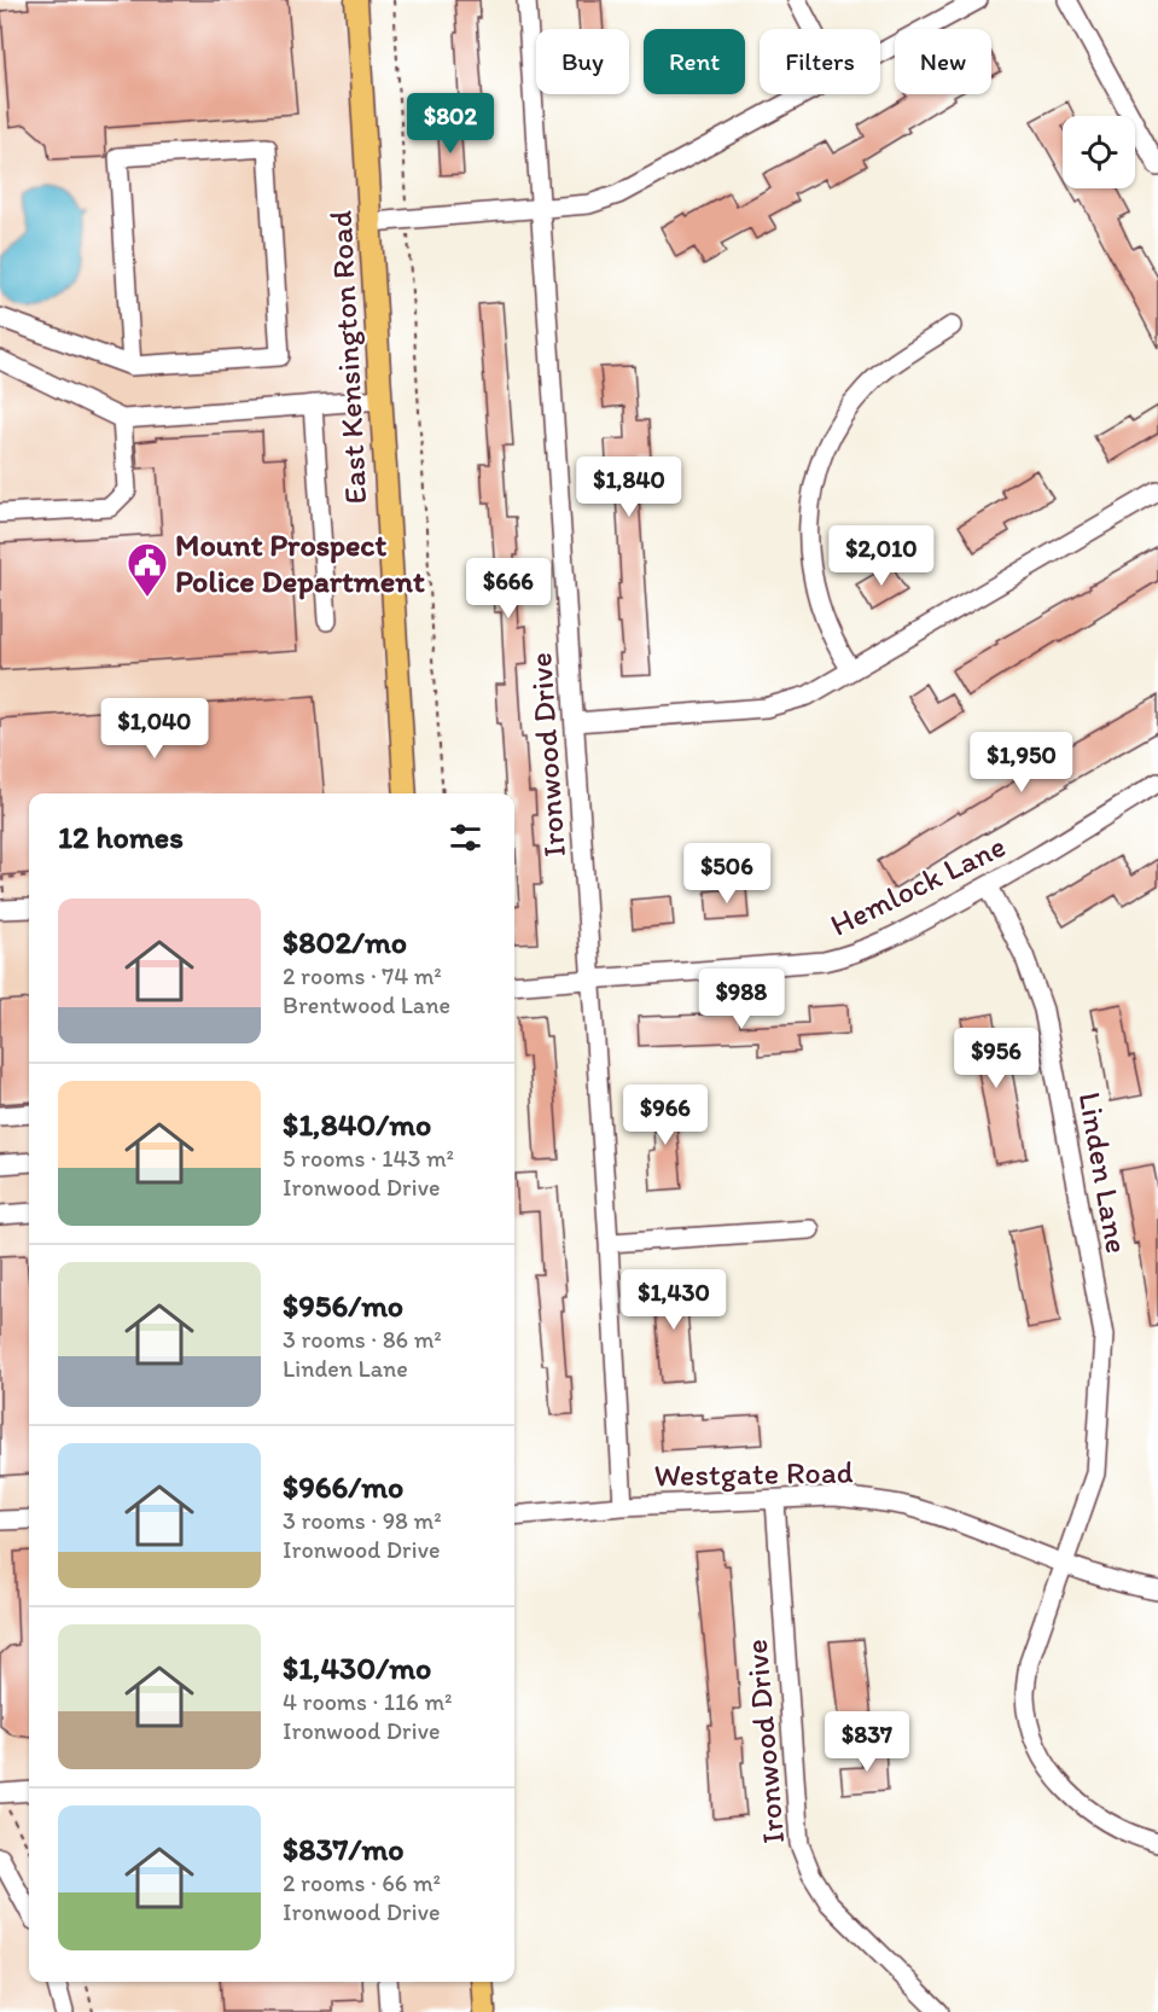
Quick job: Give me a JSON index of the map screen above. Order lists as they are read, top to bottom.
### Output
{
  "streets": {
    "main road": ["East Kensington Road"],
    "street": [
      "Ironwood Drive",
      "Hemlock Lane",
      "Linden Lane",
      "Westgate Road"
    ]
  },
  "crossings": [
    ["Ironwood Drive", "Hemlock Lane"],
    ["Ironwood Drive", "Westgate Road"],
    ["Hemlock Lane", "Linden Lane"],
    ["Linden Lane", "Westgate Road"]
  ],
  "places": {
    "public building": ["Mount Prospect Police Department"]
  },
  "page": {
    "chip": [
      "Buy",
      "Rent",
      "Filters",
      "New"
    ],
    "price": [
      "$802",
      "$1,840",
      "$2,010",
      "$666",
      "$1,040",
      "$1,950",
      "$506",
      "$988",
      "$956",
      "$966",
      "$1,430",
      "$837"
    ],
    "heading": "12 homes",
    "list": [
      {
        "name": "$802/mo",
        "note": "2 rooms · 74 m² · Brentwood Lane"
      },
      {
        "name": "$1,840/mo",
        "note": "5 rooms · 143 m² · Ironwood Drive"
      },
      {
        "name": "$956/mo",
        "note": "3 rooms · 86 m² · Linden Lane"
      },
      {
        "name": "$966/mo",
        "note": "3 rooms · 98 m² · Ironwood Drive"
      },
      {
        "name": "$1,430/mo",
        "note": "4 rooms · 116 m² · Ironwood Drive"
      },
      {
        "name": "$837/mo",
        "note": "2 rooms · 66 m² · Ironwood Drive"
      }
    ]
  }
}
